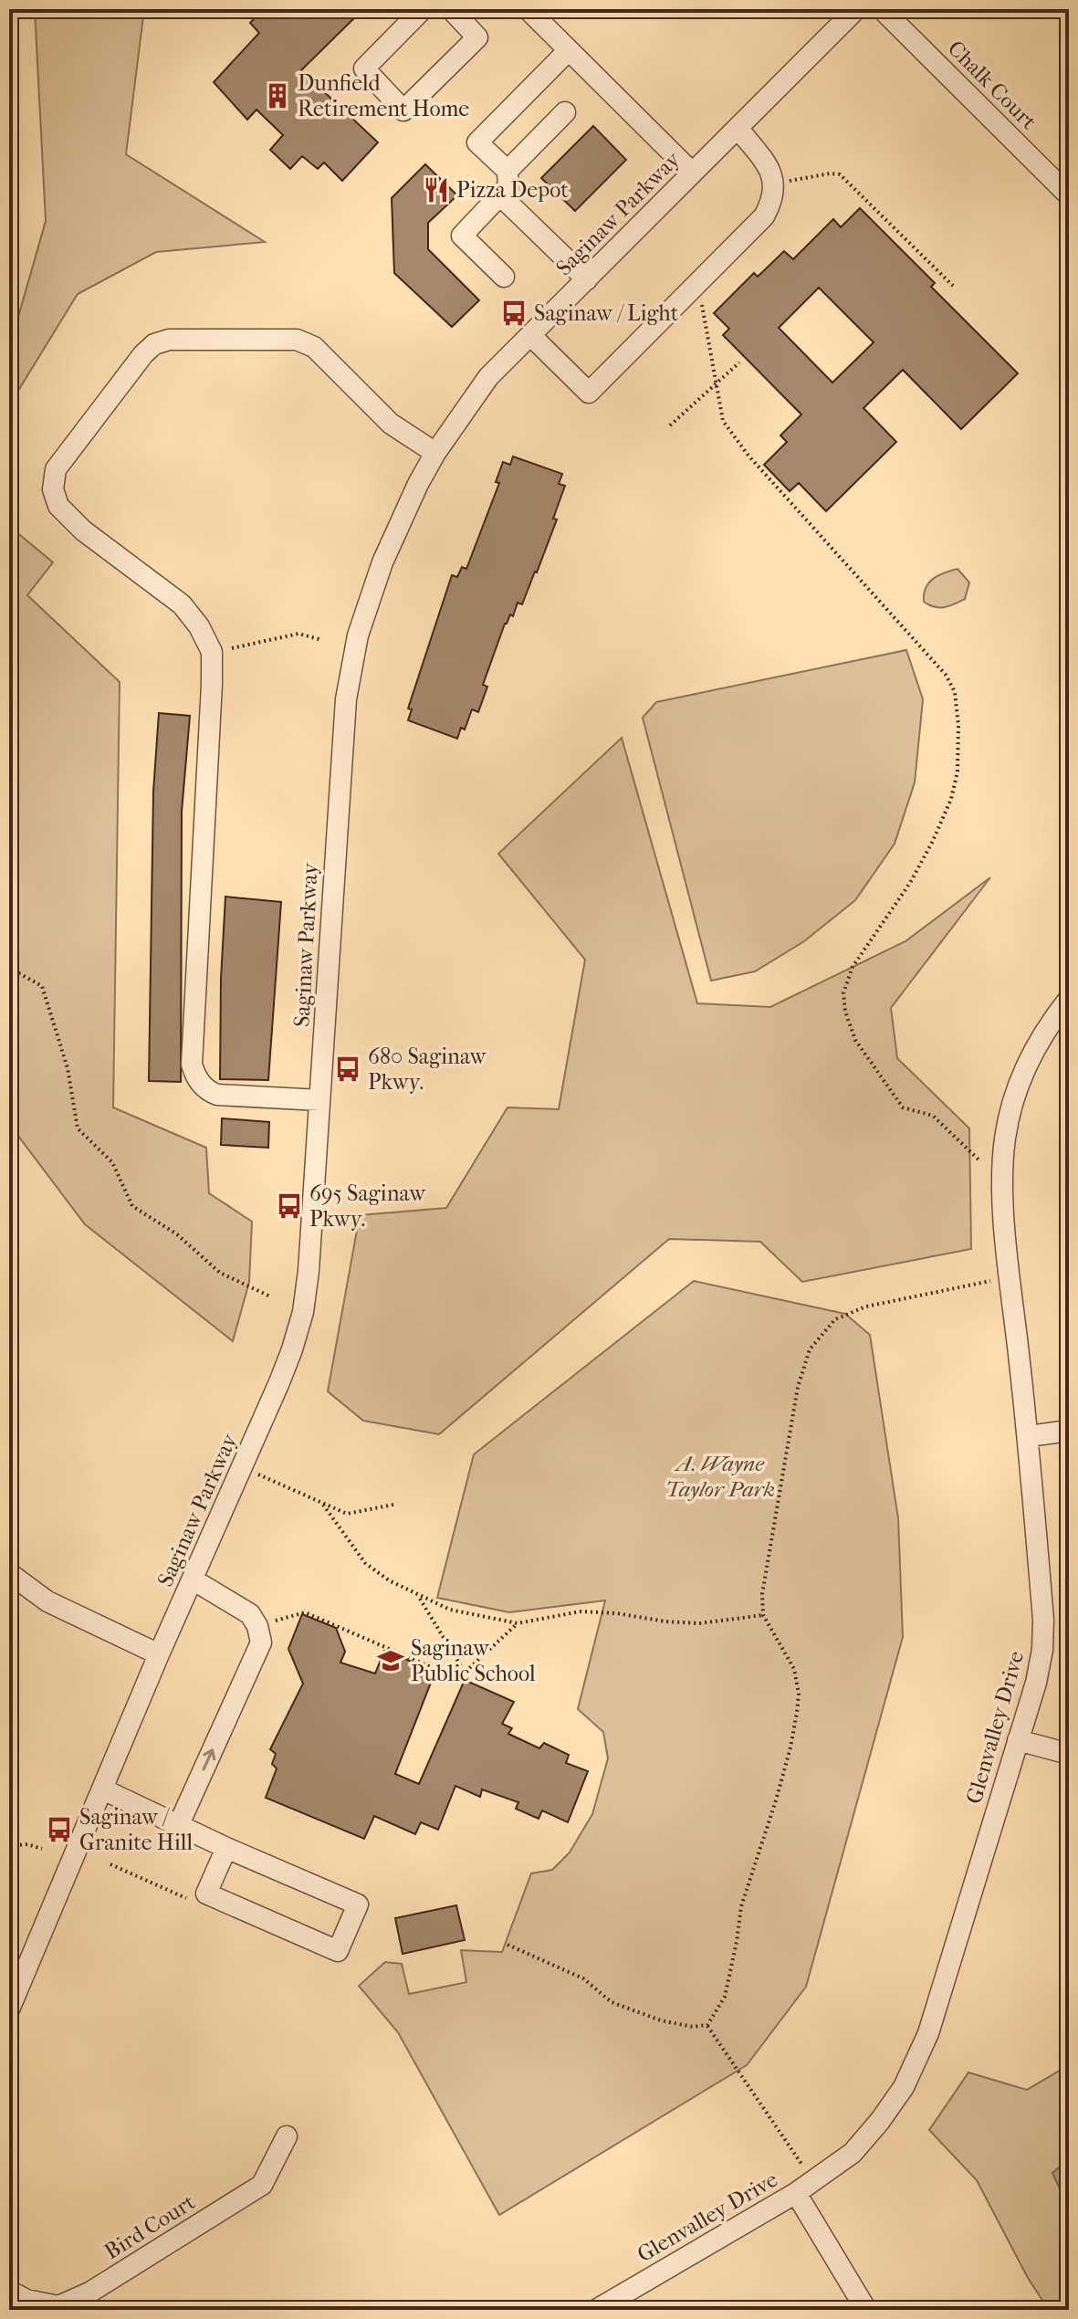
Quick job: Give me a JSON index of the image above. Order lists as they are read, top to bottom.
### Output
{
  "streets": {
    "street": [
      "Chalk Court",
      "Saginaw Parkway",
      "Glenvalley Drive",
      "Bird Court"
    ]
  },
  "parks": ["A. Wayne Taylor Park"],
  "places": {
    "building": ["Dunfield Retirement Home"],
    "restaurant": ["Pizza Depot"],
    "bus stop": [
      "Saginaw / Light",
      "680 Saginaw Pkwy.",
      "695 Saginaw Pkwy.",
      "Saginaw / Granite Hill"
    ],
    "school or university": ["Saginaw Public School"]
  }
}
